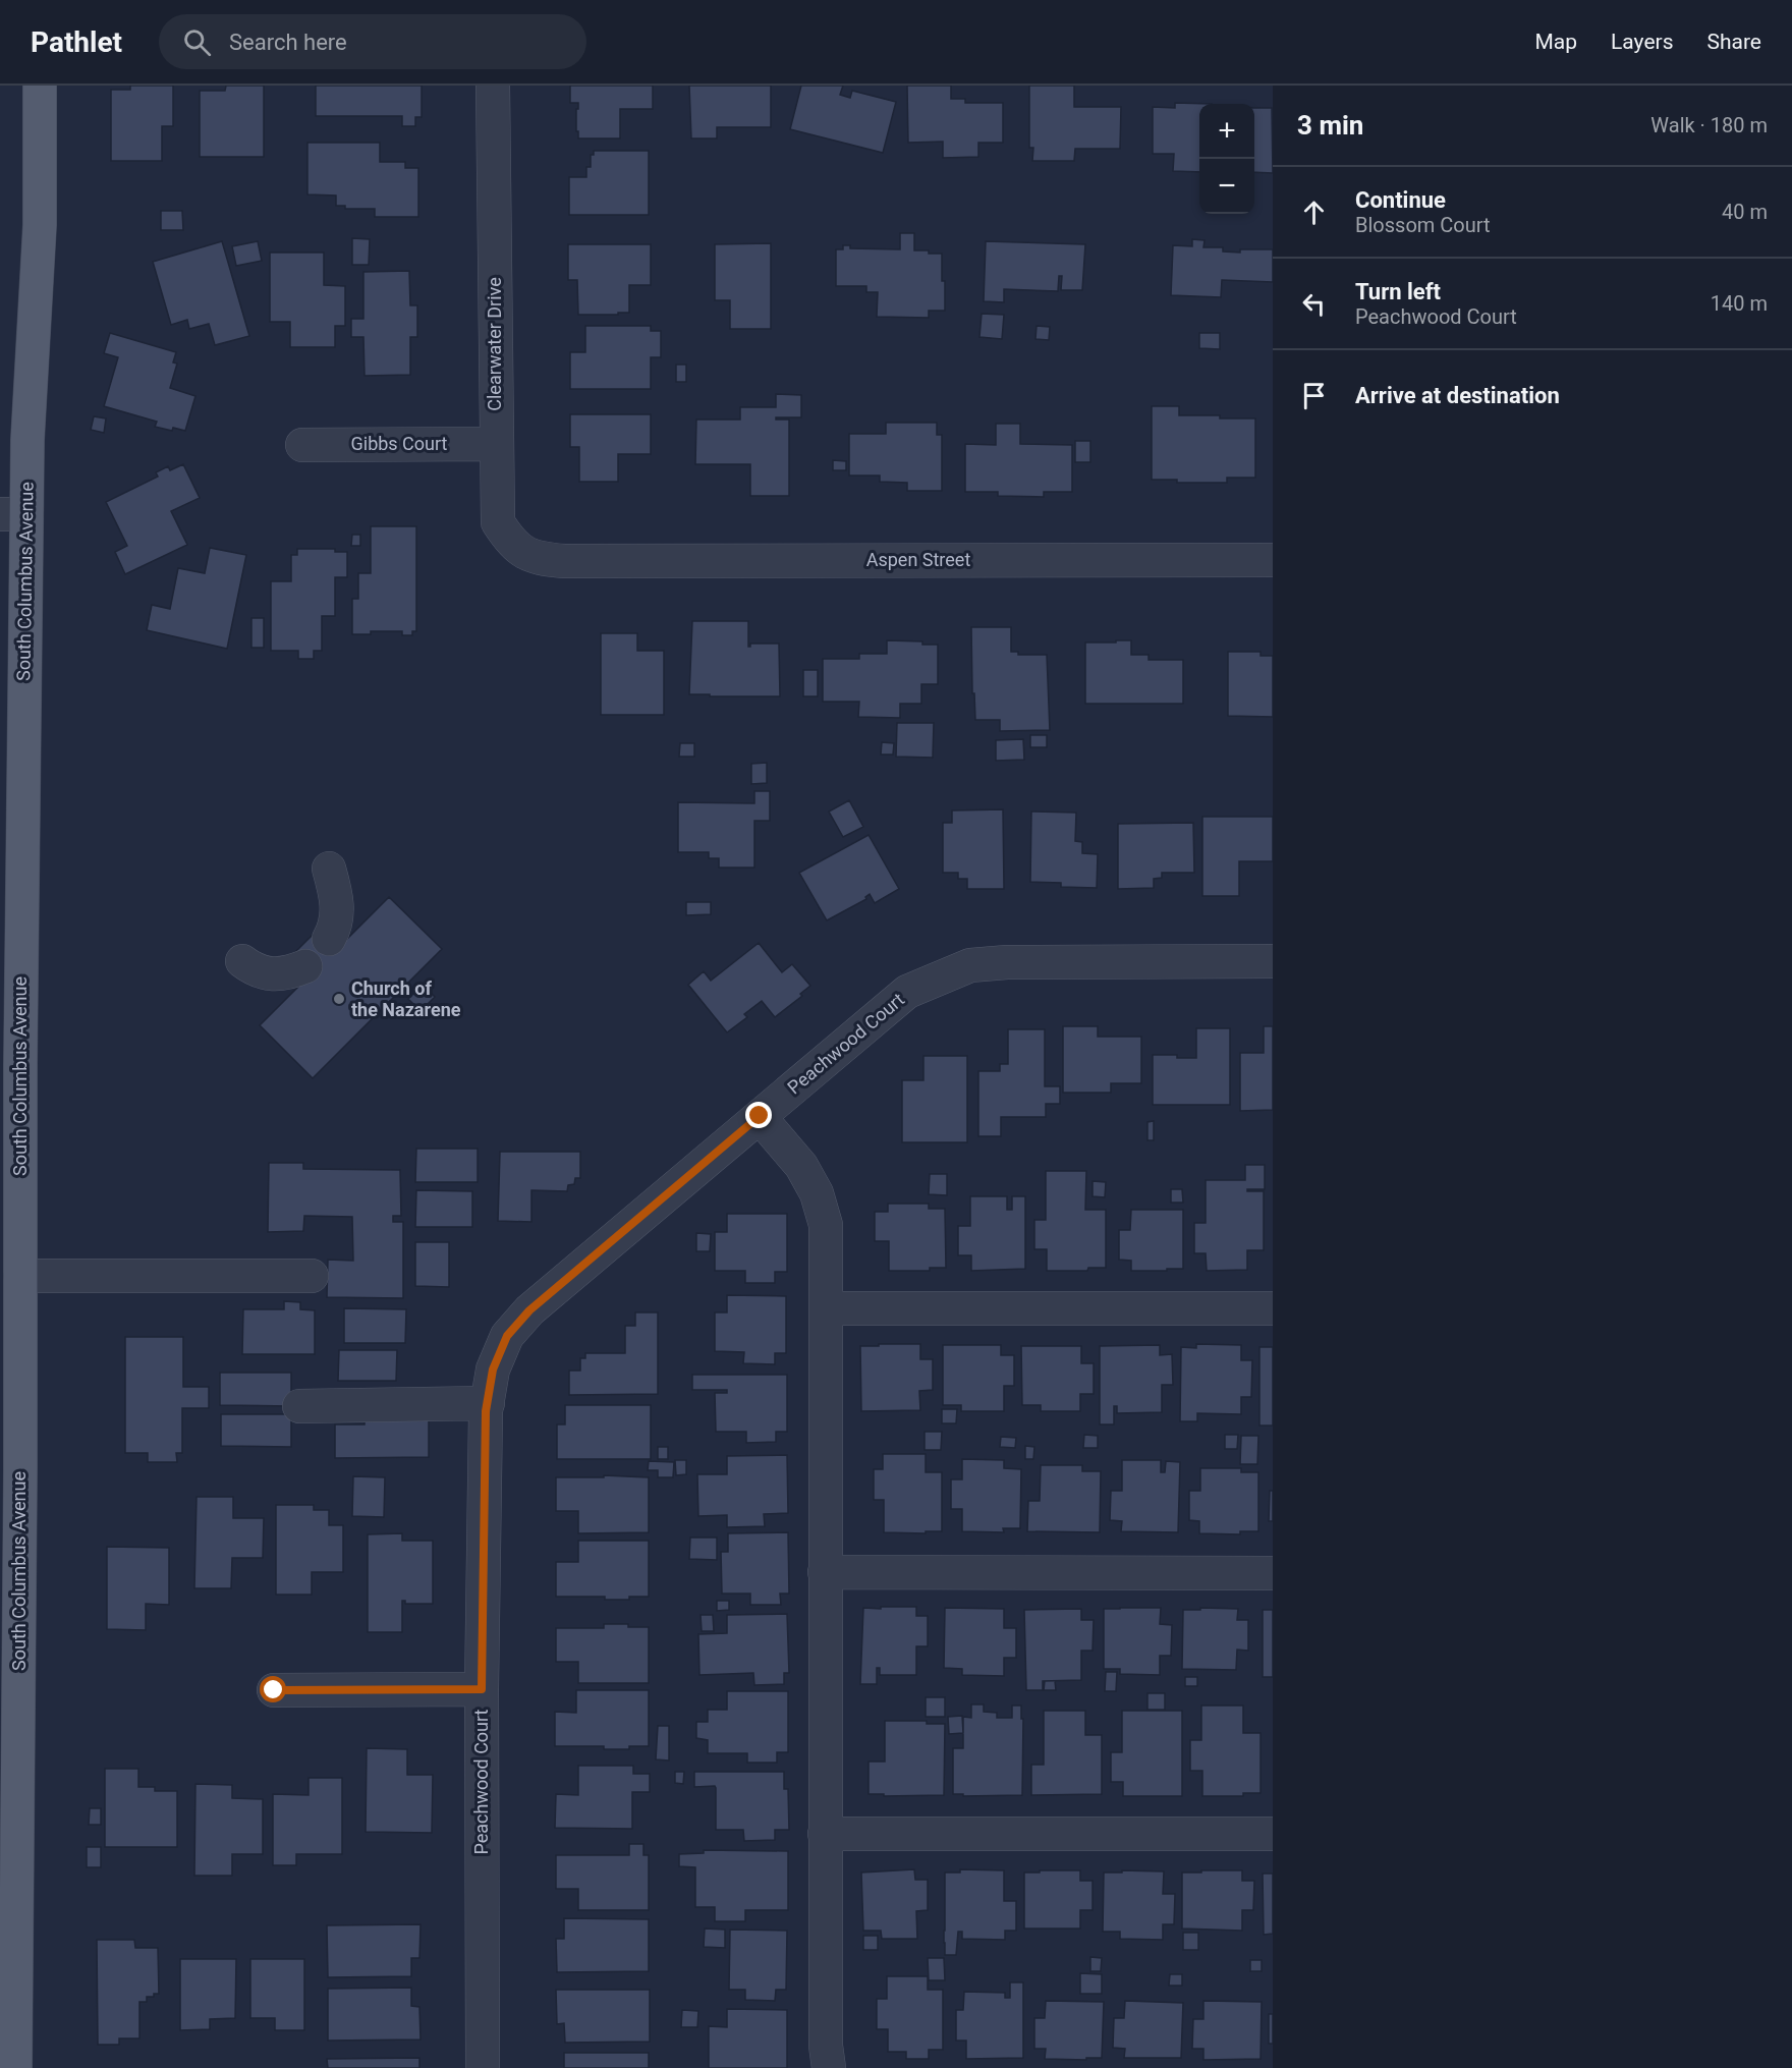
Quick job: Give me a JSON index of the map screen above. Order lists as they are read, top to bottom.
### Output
{
  "streets": {
    "main road": ["South Columbus Avenue"],
    "street": [
      "Clearwater Drive",
      "Gibbs Court",
      "Aspen Street",
      "Peachwood Court"
    ]
  },
  "crossings": [
    ["Clearwater Drive", "Gibbs Court"],
    ["Clearwater Drive", "Aspen Street"]
  ],
  "places": ["Church of the Nazarene"],
  "page": {
    "header": "Pathlet",
    "search": "Search here",
    "nav": ["Map", "Layers", "Share"],
    "heading": ["3 min", "Walk · 180 m"],
    "map_buttons": ["+", "−"],
    "list": [
      ["Continue", "Blossom Court", "40 m"],
      ["Turn left", "Peachwood Court", "140 m"],
      "Arrive at destination"
    ]
  }
}
